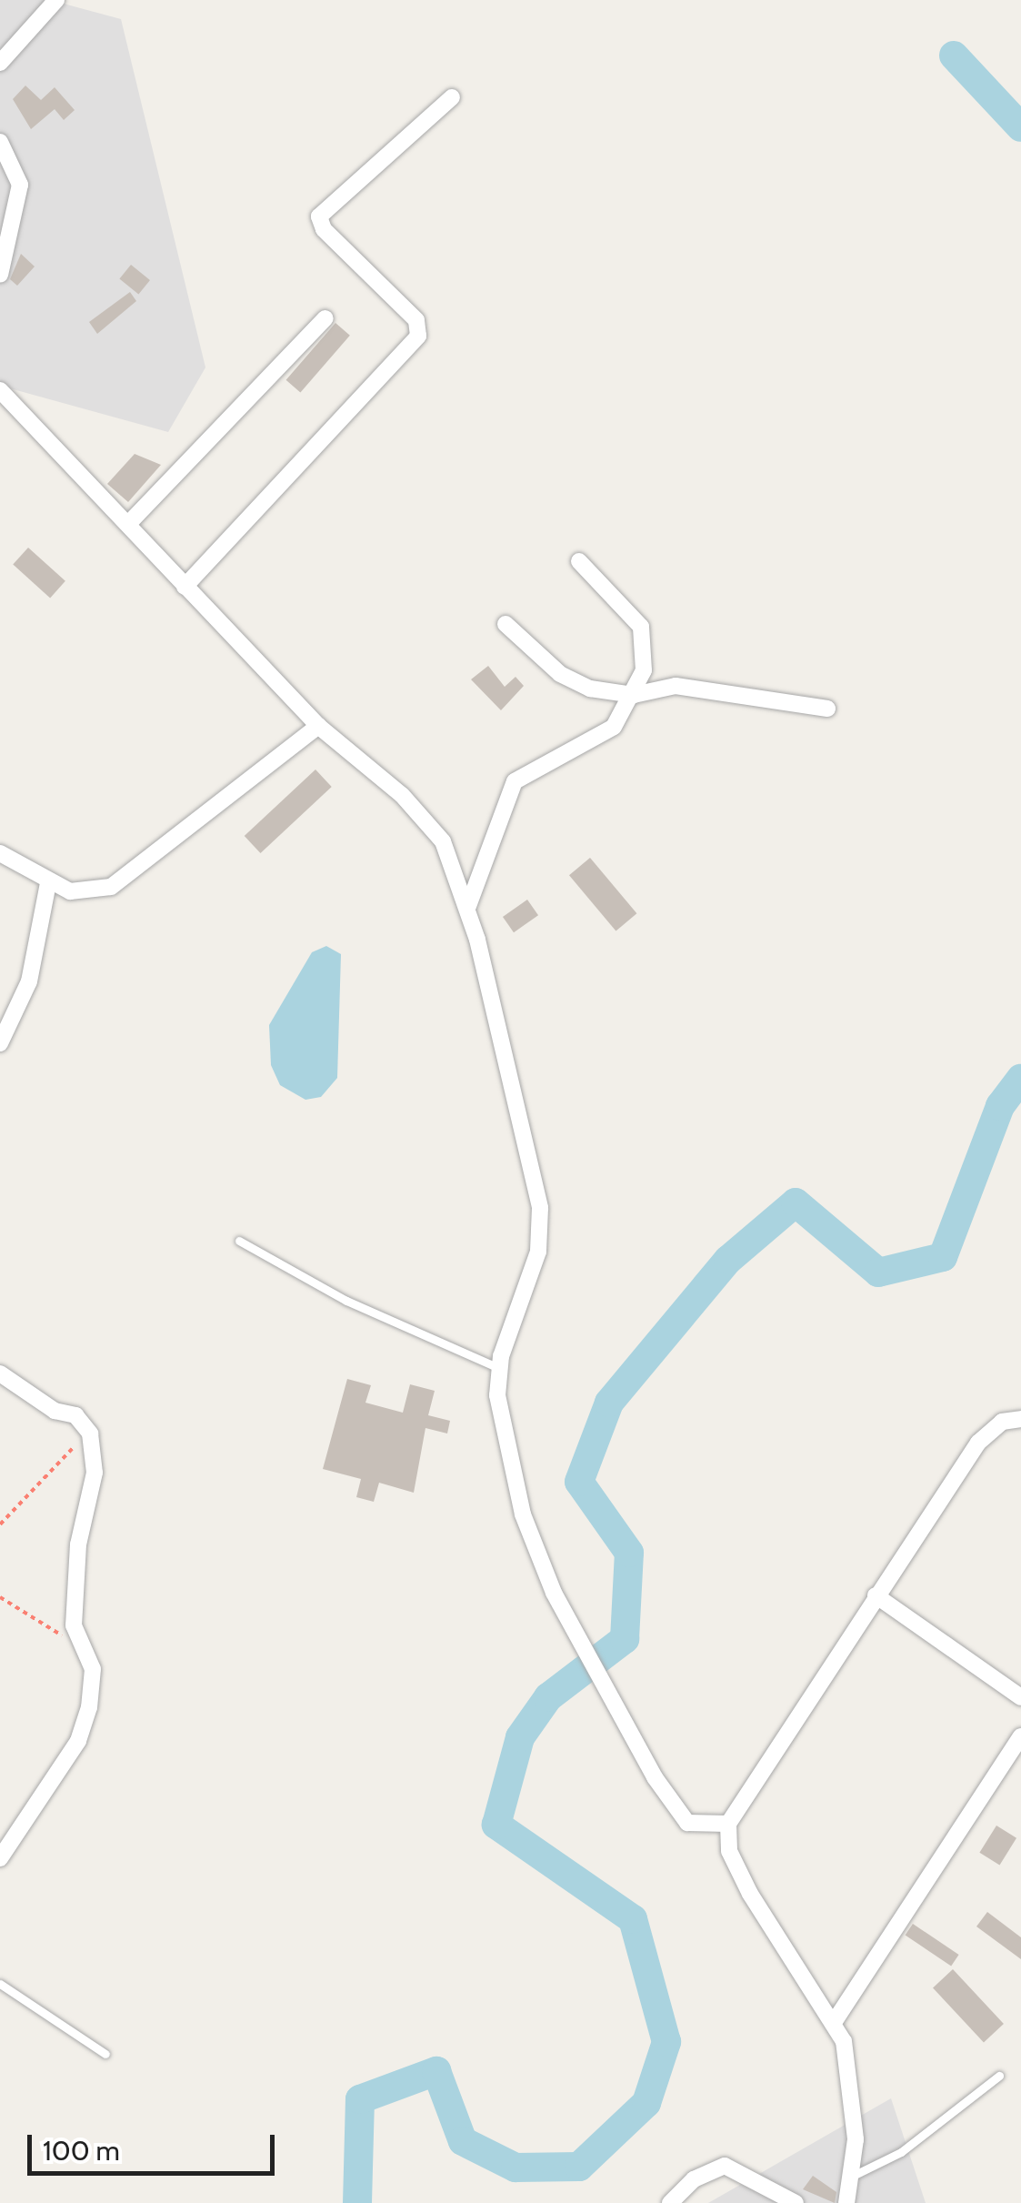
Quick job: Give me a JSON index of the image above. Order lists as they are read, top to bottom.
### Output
{
  "scale_bar": "100 m"
}
